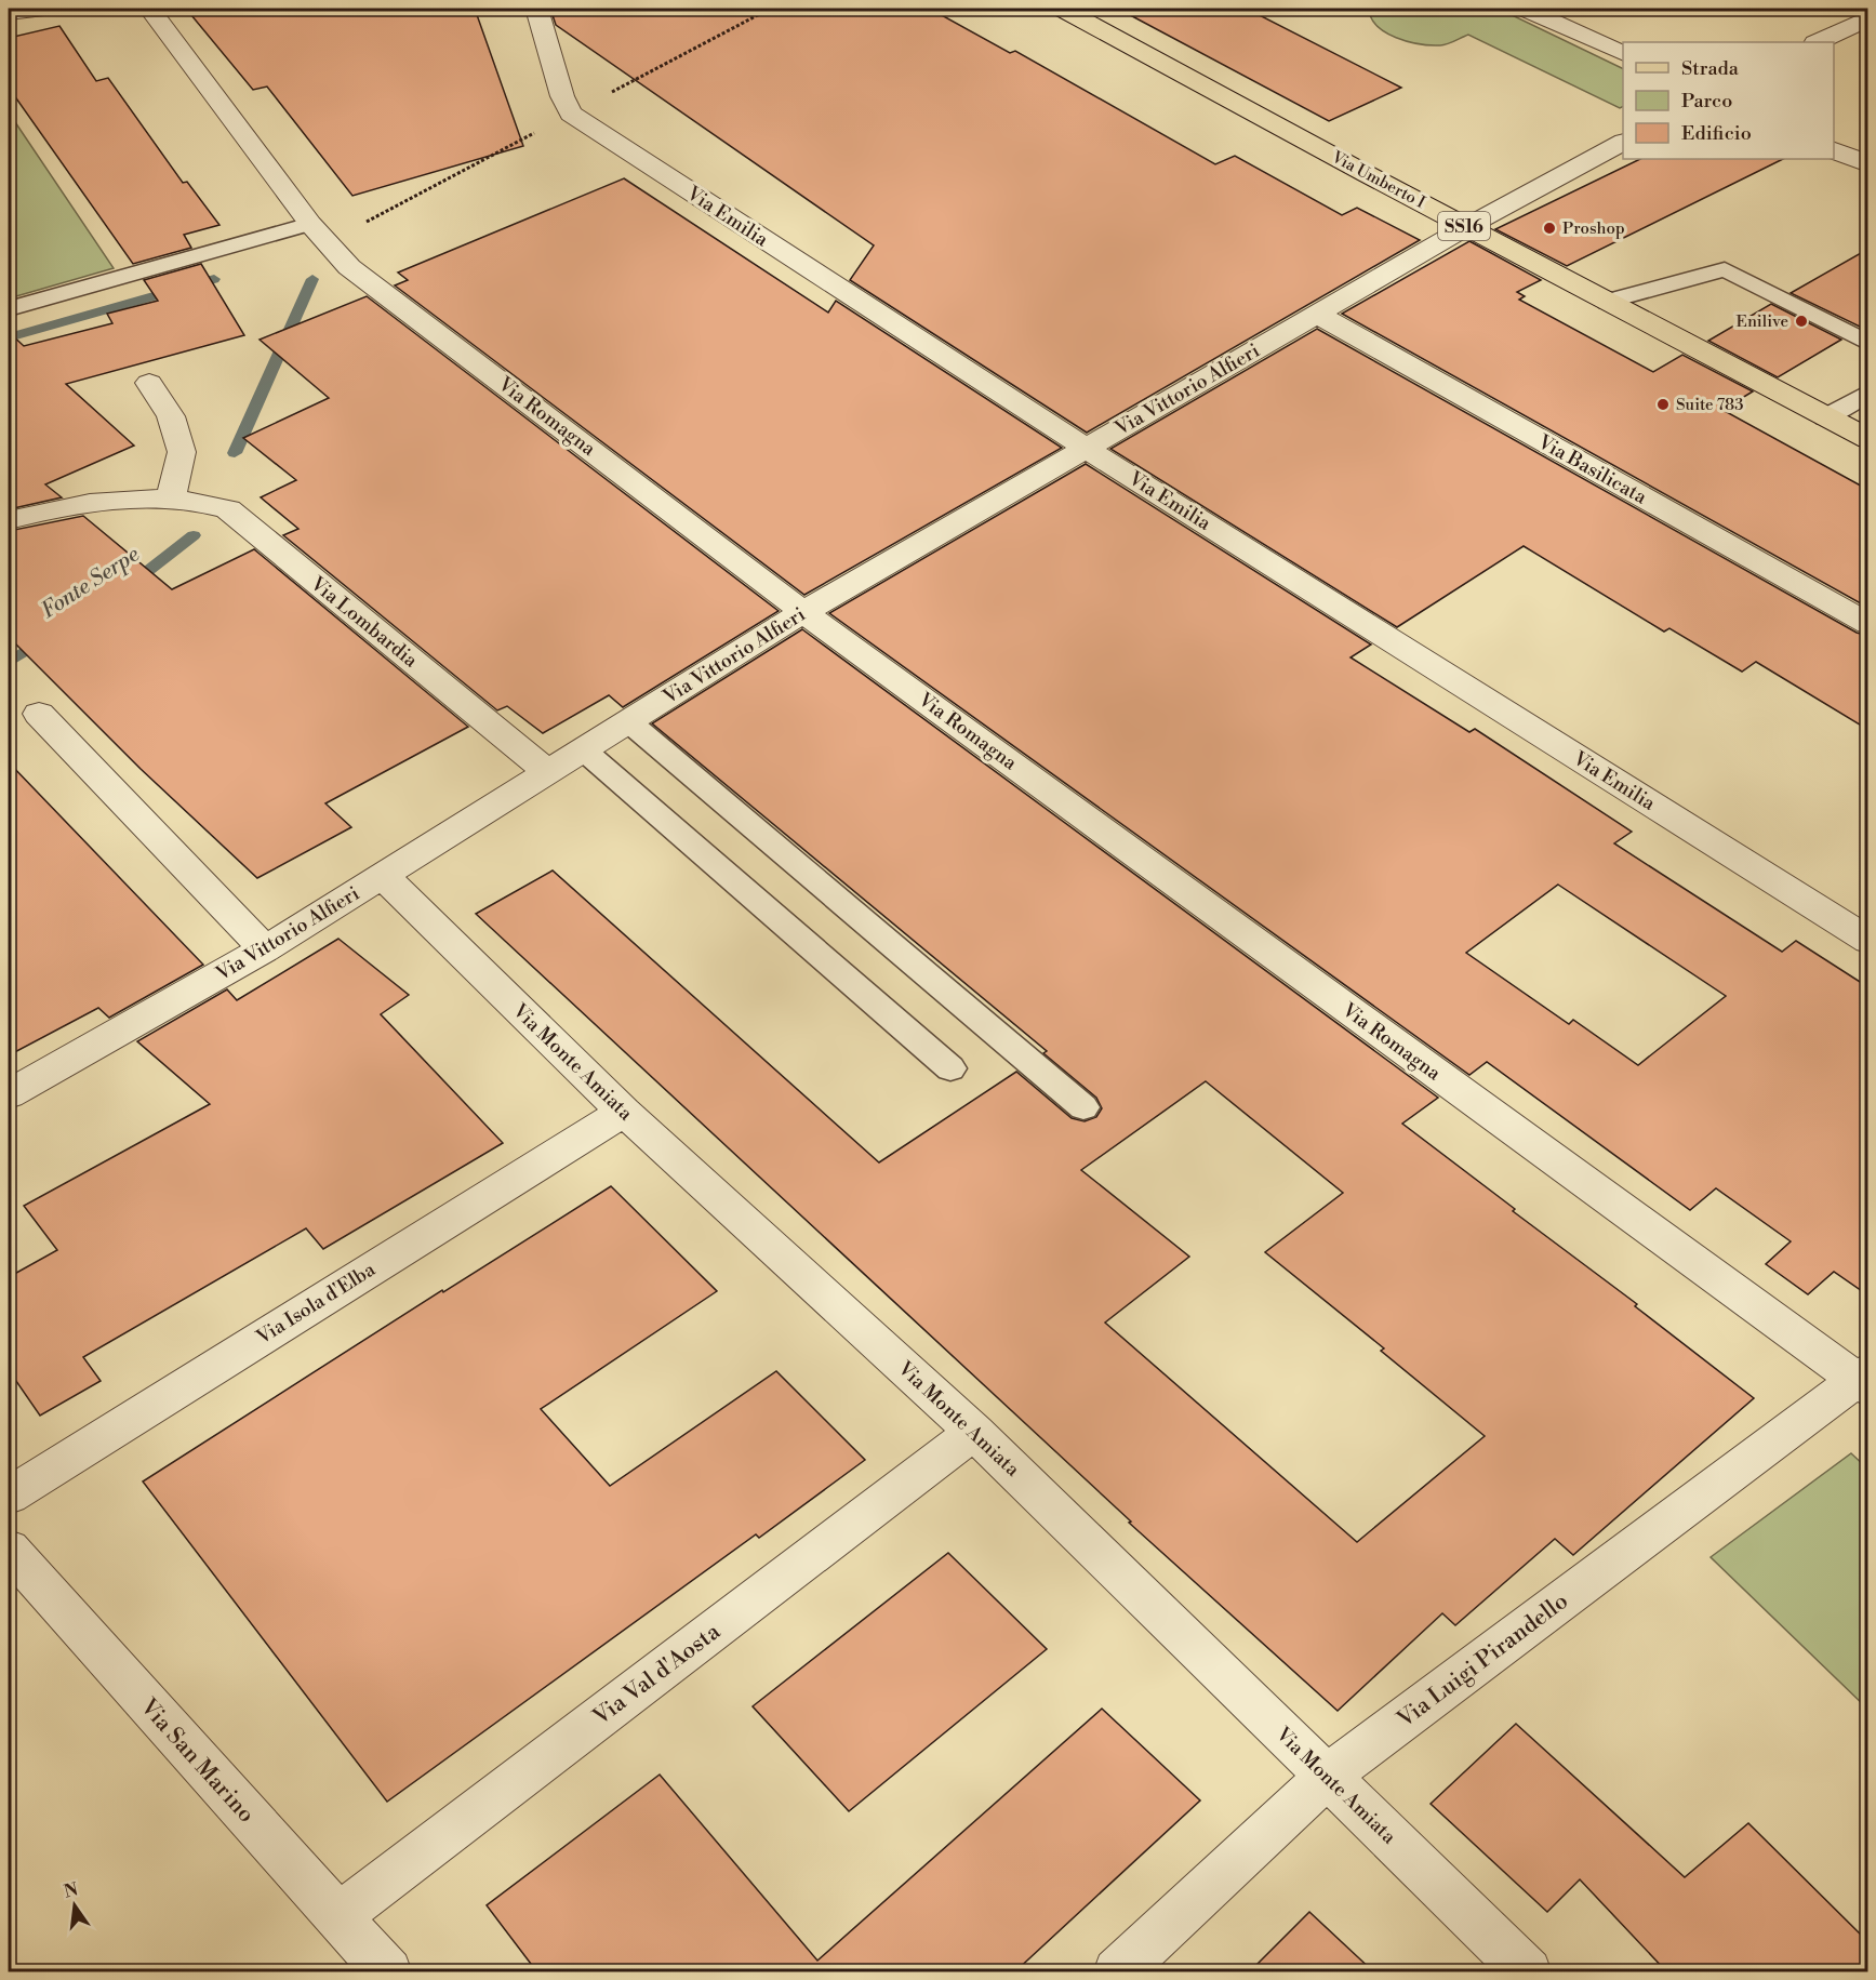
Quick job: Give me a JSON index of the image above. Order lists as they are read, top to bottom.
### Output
{
  "streets": {
    "main road": ["Via Umberto I", "SS16"],
    "street": [
      "Via Emilia",
      "Via Vittorio Alfieri",
      "Via Romagna",
      "Via Basilicata",
      "Via Lombardia",
      "Via Monte Amiata",
      "Via Isola d'Elba",
      "Via Luigi Pirandello",
      "Via Val d'Aosta",
      "Via San Marino"
    ]
  },
  "crossings": [
    ["Via Umberto I", "Via Vittorio Alfieri"],
    ["Via Emilia", "Via Vittorio Alfieri"],
    ["Via Vittorio Alfieri", "Via Romagna"],
    ["Via Vittorio Alfieri", "Via Basilicata"],
    ["Via Vittorio Alfieri", "Via Lombardia"],
    ["Via Vittorio Alfieri", "Via Monte Amiata"],
    ["Via Romagna", "Via Luigi Pirandello"],
    ["Via Monte Amiata", "Via Isola d'Elba"],
    ["Via Monte Amiata", "Via Luigi Pirandello"],
    ["Via Monte Amiata", "Via Val d'Aosta"],
    ["Via Val d'Aosta", "Via San Marino"]
  ],
  "water": ["Fonte Serpe"],
  "places": ["Proshop", "Enilive", "Suite 783"],
  "legend": ["Strada", "Parco", "Edificio"],
  "north": "top"
}
